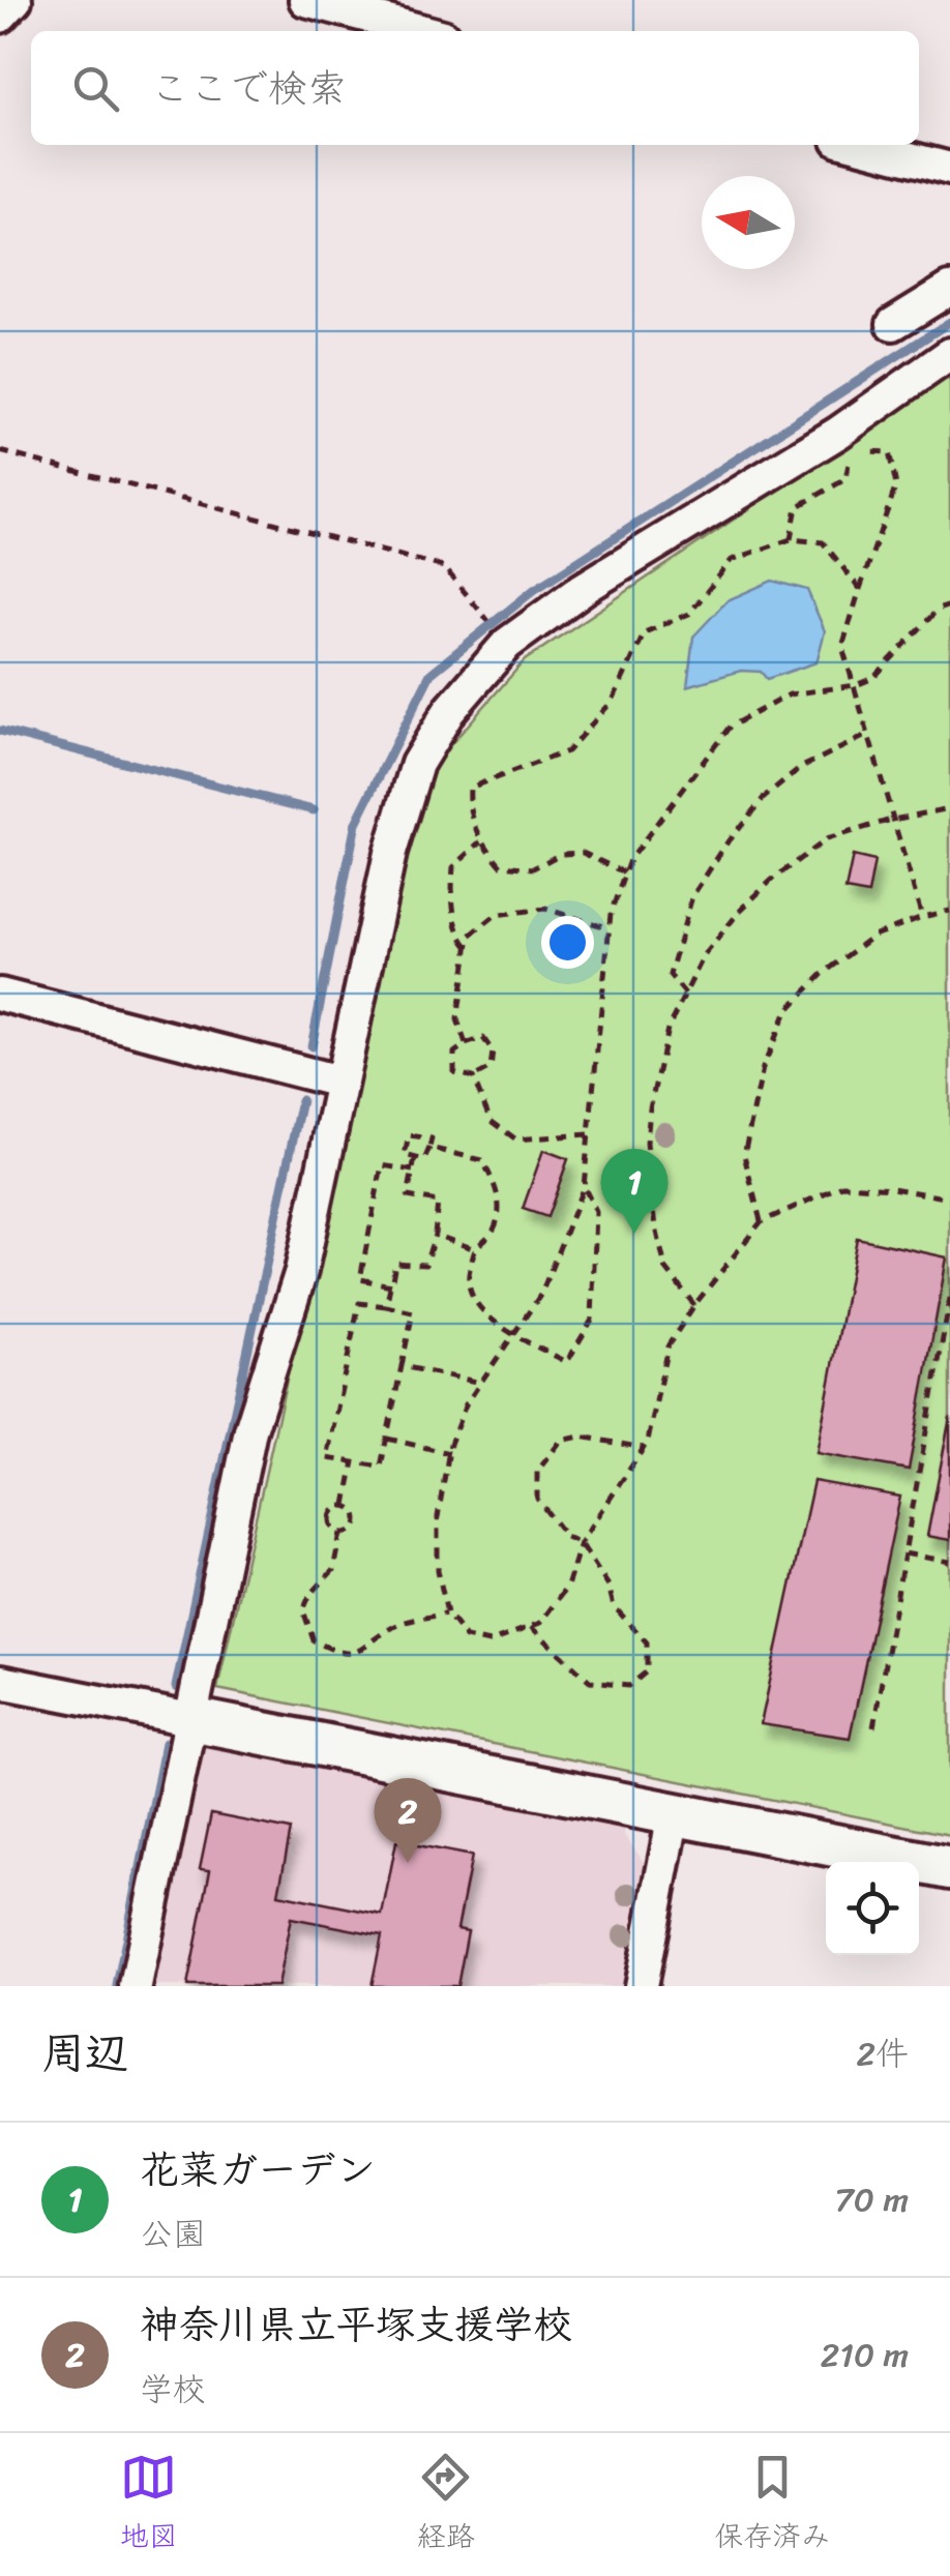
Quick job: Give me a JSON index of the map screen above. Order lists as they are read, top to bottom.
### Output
{
  "north": "left",
  "page": {
    "search": "ここで検索",
    "pins": ["1", "2"],
    "heading": ["周辺", "2件"],
    "list": [
      {
        "mark": "1",
        "name": "花菜ガーデン",
        "note": "公園",
        "value": "70 m"
      },
      {
        "mark": "2",
        "name": "神奈川県立平塚支援学校",
        "note": "学校",
        "value": "210 m"
      }
    ],
    "nav": ["地図", "経路", "保存済み"]
  }
}
